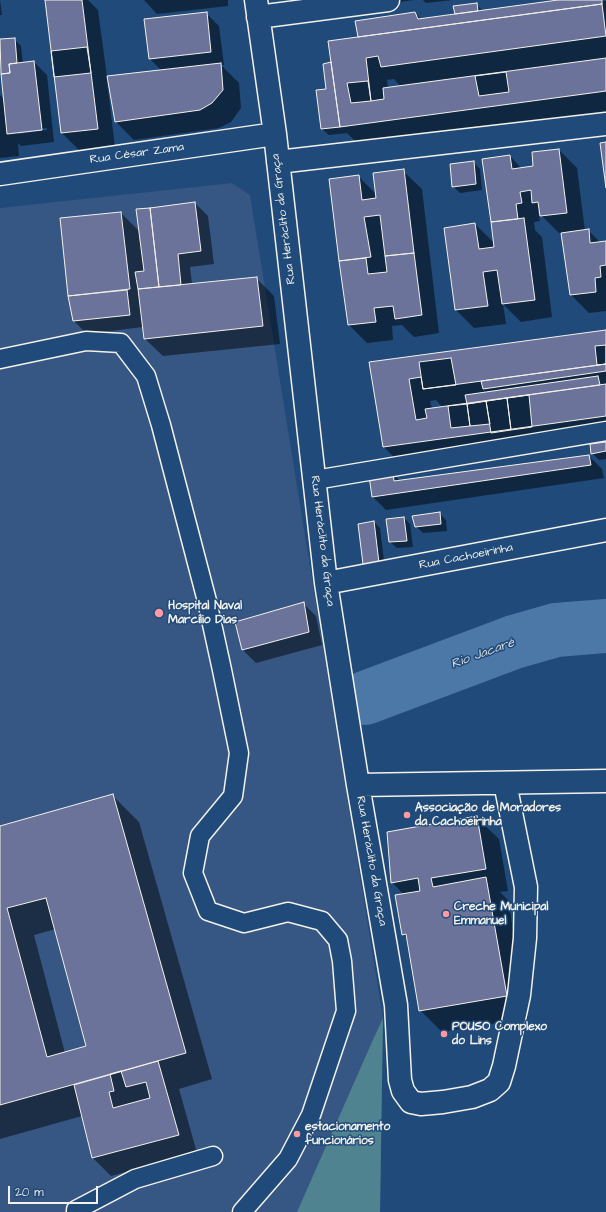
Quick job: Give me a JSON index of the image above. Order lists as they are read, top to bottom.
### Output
{
  "streets": {
    "street": ["Rua César Zama", "Rua Heráclito da Graça", "Rua Cachoeirinha"]
  },
  "crossings": [
    ["Rua César Zama", "Rua Heráclito da Graça"],
    ["Rua Heráclito da Graça", "Rua Cachoeirinha"]
  ],
  "water": ["Rio Jacaré"],
  "places": [
    "Hospital Naval Marcílio Dias",
    "Associação de Moradores da Cachoeirinha",
    "Creche Municipal Emmanuel",
    "POUSO Complexo do Lins",
    "estacionamento funcionários"
  ],
  "scale_bar": "20 m"
}
